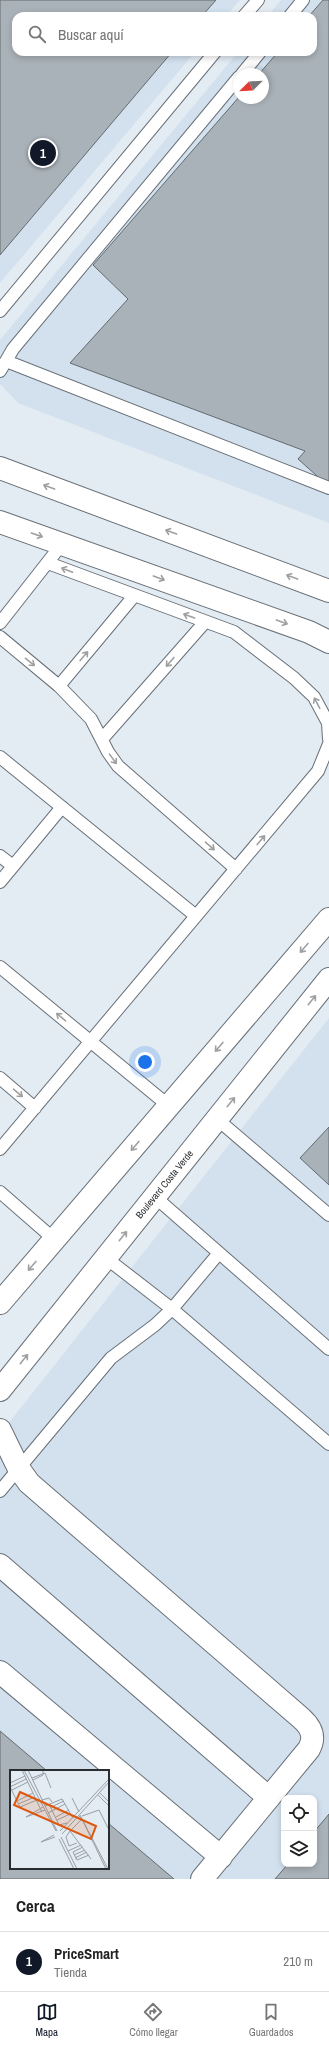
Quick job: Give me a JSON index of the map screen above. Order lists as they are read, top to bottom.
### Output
{
  "streets": {
    "street": ["Boulevard Costa Verde"]
  },
  "north": "bottom left",
  "page": {
    "search": "Buscar aquí",
    "pins": "1",
    "heading": "Cerca",
    "list": [
      {
        "mark": "1",
        "name": "PriceSmart",
        "note": "Tienda",
        "value": "210 m"
      }
    ],
    "nav": ["Mapa", "Cómo llegar", "Guardados"]
  }
}
